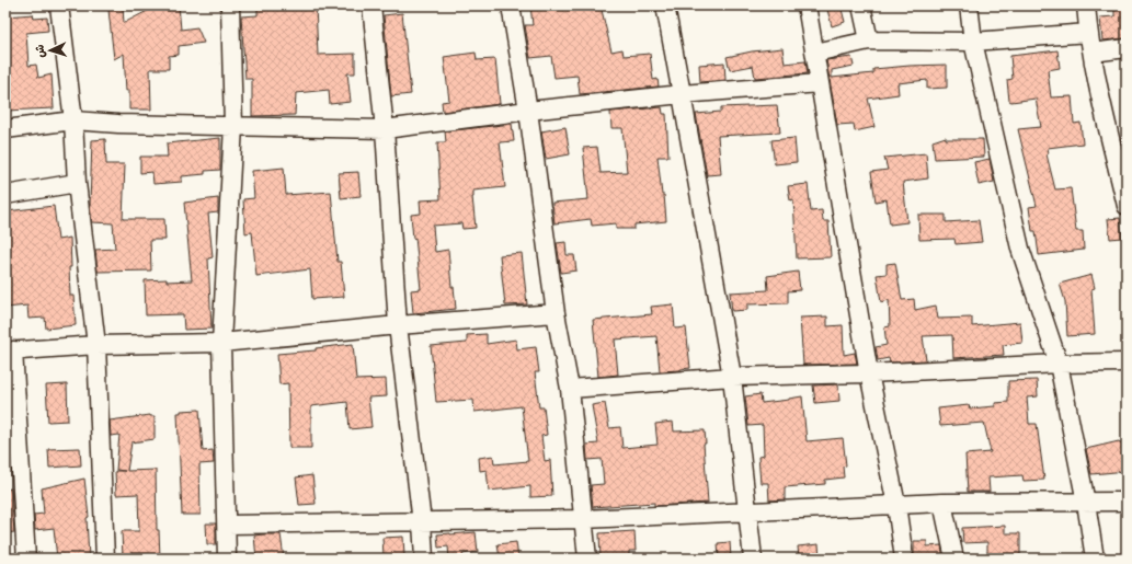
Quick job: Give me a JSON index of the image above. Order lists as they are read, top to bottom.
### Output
{
  "north": "left"
}
